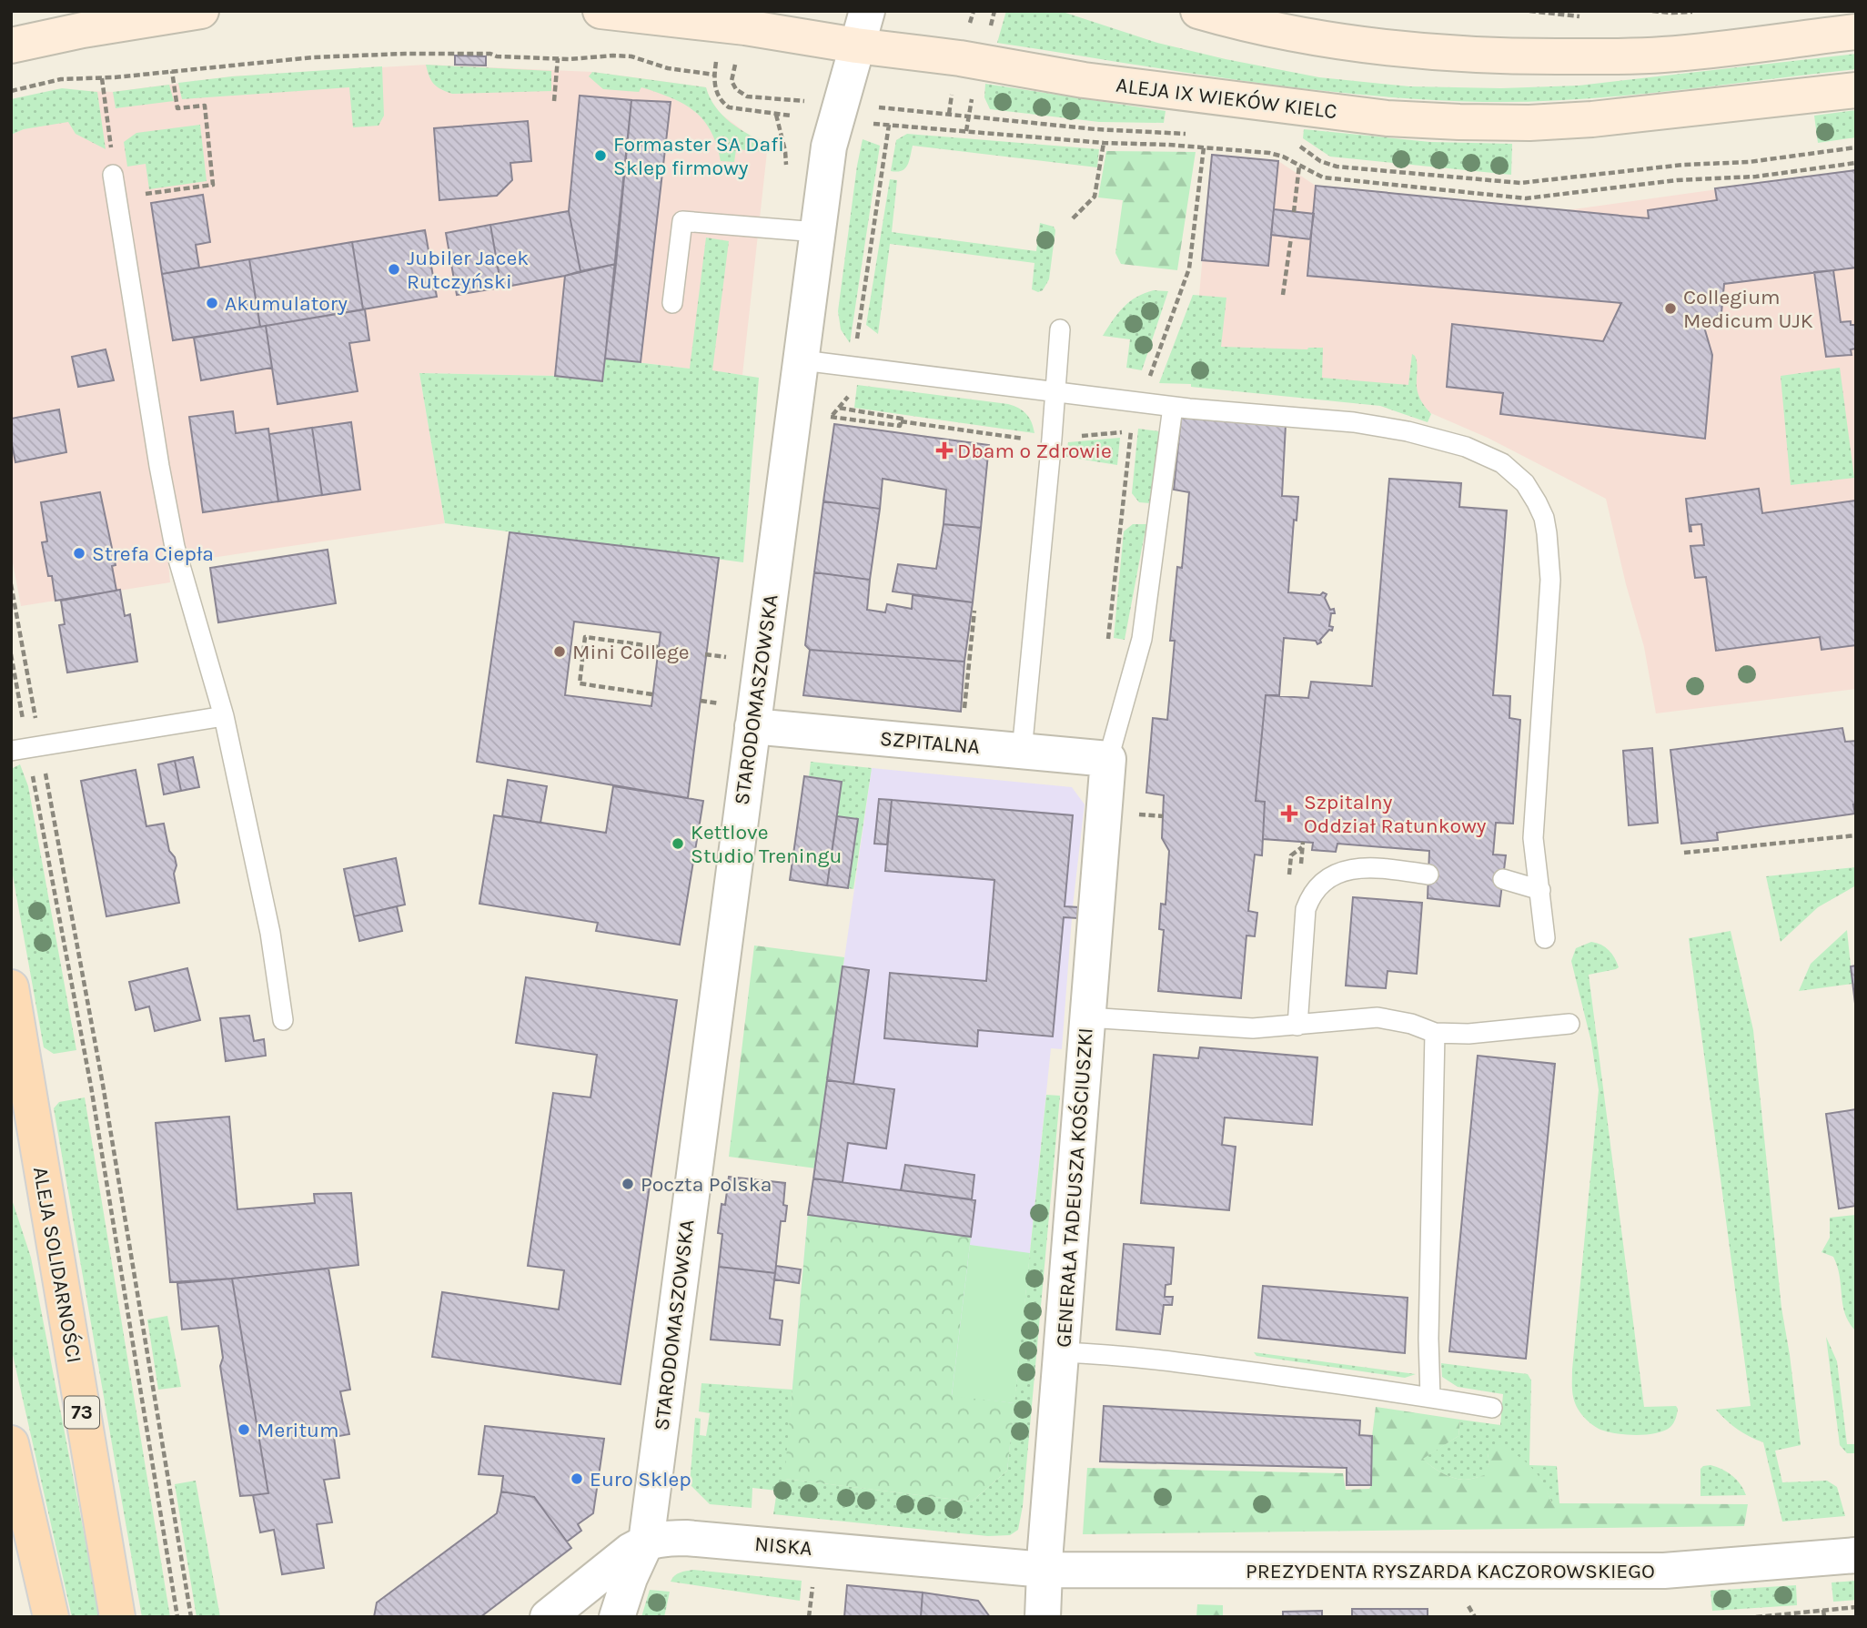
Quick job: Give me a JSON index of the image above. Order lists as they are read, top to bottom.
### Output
{
  "streets": {
    "main road": ["ALEJA IX WIEKÓW KIELC", "ALEJA SOLIDARNOŚCI", "73"],
    "street": [
      "STARODOMASZOWSKA",
      "SZPITALNA",
      "GENERAŁA TADEUSZA KOŚCIUSZKI",
      "NISKA",
      "PREZYDENTA RYSZARDA KACZOROWSKIEGO"
    ]
  },
  "crossings": [
    ["ALEJA IX WIEKÓW KIELC", "STARODOMASZOWSKA"],
    ["STARODOMASZOWSKA", "SZPITALNA"],
    ["STARODOMASZOWSKA", "NISKA"],
    ["SZPITALNA", "GENERAŁA TADEUSZA KOŚCIUSZKI"],
    ["GENERAŁA TADEUSZA KOŚCIUSZKI", "NISKA"],
    ["GENERAŁA TADEUSZA KOŚCIUSZKI", "PREZYDENTA RYSZARDA KACZOROWSKIEGO"],
    ["NISKA", "PREZYDENTA RYSZARDA KACZOROWSKIEGO"]
  ],
  "places": {
    "other": [
      "Formaster SA Dafi Sklep firmowy",
      "Jubiler Jacek Rutczyński",
      "Akumulatory",
      "Collegium Medicum UJK",
      "Strefa Ciepła",
      "Mini College",
      "Kettlove Studio Treningu",
      "Poczta Polska",
      "Meritum",
      "Euro Sklep"
    ],
    "health": ["Dbam o Zdrowie", "Szpitalny Oddział Ratunkowy"]
  }
}
